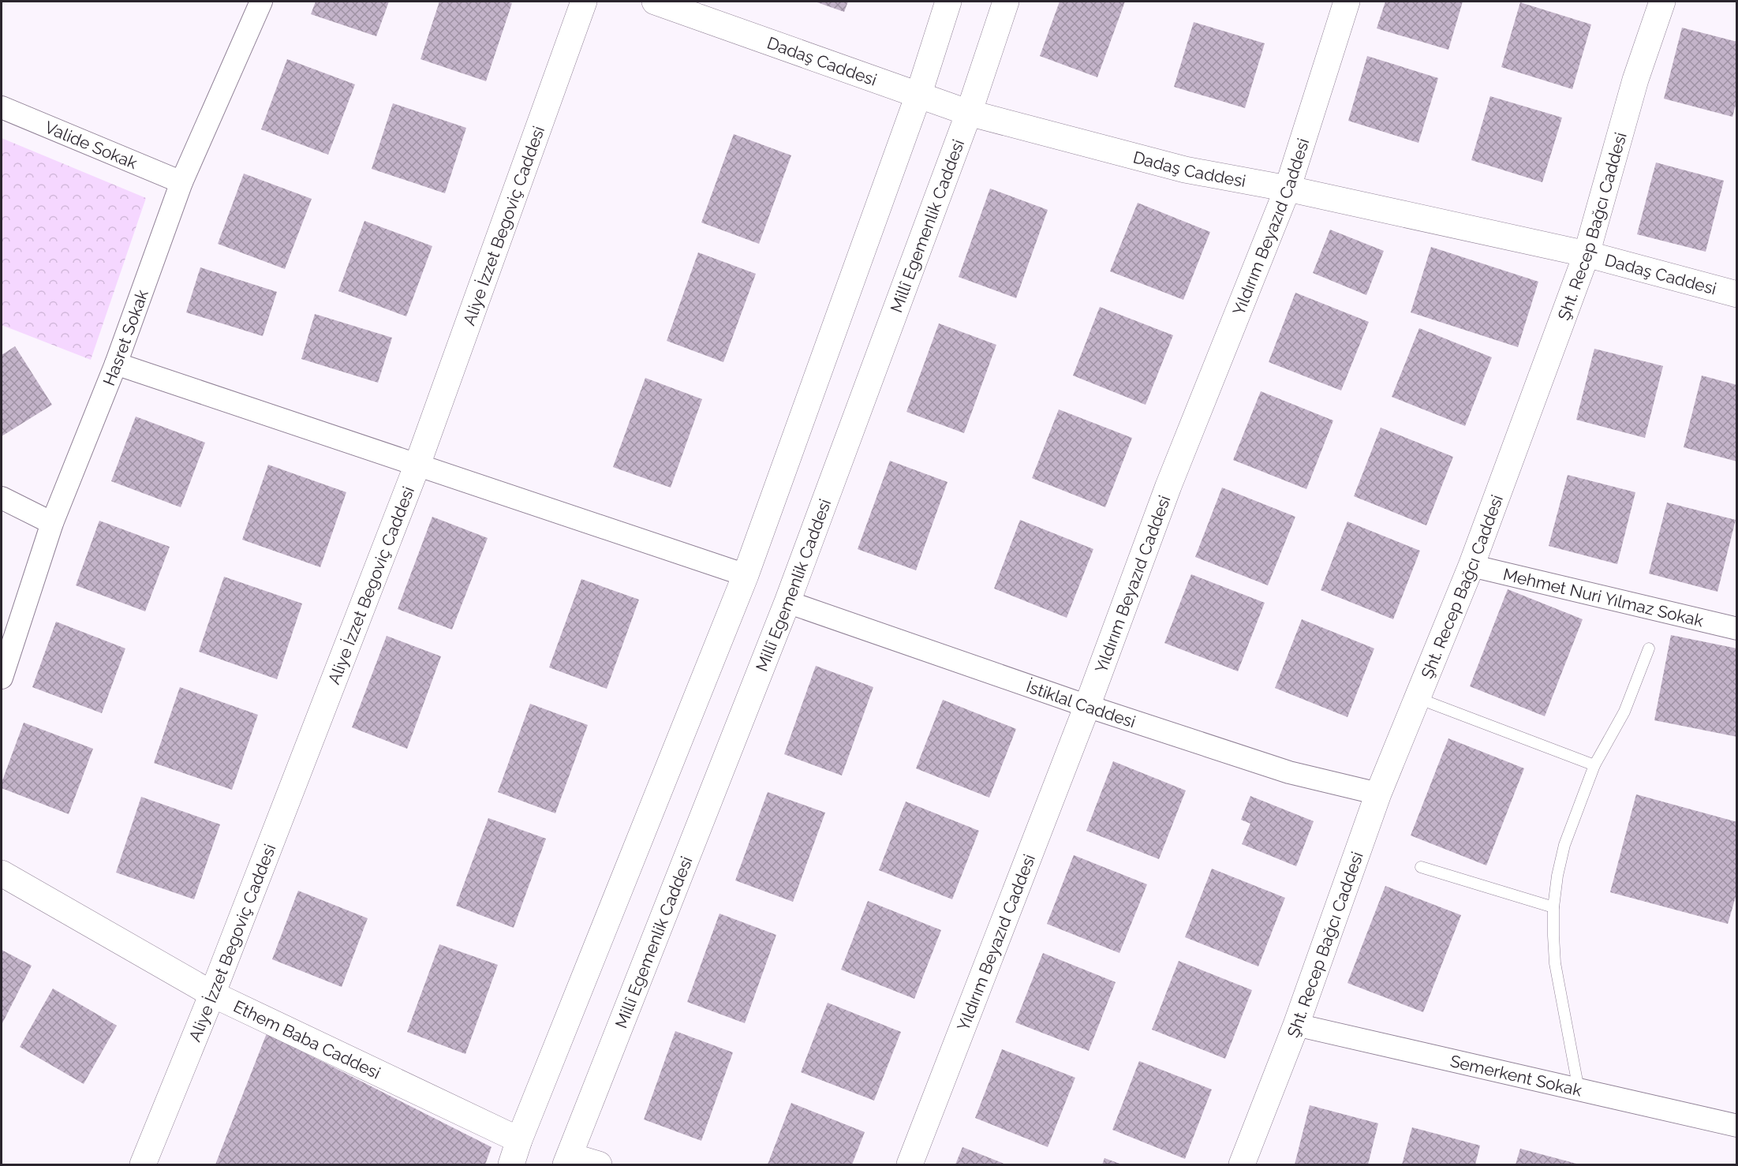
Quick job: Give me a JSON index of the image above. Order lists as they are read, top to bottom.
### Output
{
  "streets": {
    "street": [
      "Dadaş Caddesi",
      "Valide Sokak",
      "Aliye İzzet Begoviç Caddesi",
      "Şht. Recep Bağcı Caddesi",
      "Millî Egemenlik Caddesi",
      "Yıldırım Beyazıd Caddesi",
      "Hasret Sokak",
      "Mehmet Nuri Yılmaz Sokak",
      "İstiklal Caddesi",
      "Ethem Baba Caddesi",
      "Semerkent Sokak"
    ]
  },
  "crossings": [
    ["Dadaş Caddesi", "Şht. Recep Bağcı Caddesi"],
    ["Dadaş Caddesi", "Millî Egemenlik Caddesi"],
    ["Dadaş Caddesi", "Yıldırım Beyazıd Caddesi"],
    ["Valide Sokak", "Hasret Sokak"],
    ["Aliye İzzet Begoviç Caddesi", "Ethem Baba Caddesi"],
    ["Şht. Recep Bağcı Caddesi", "Mehmet Nuri Yılmaz Sokak"],
    ["Şht. Recep Bağcı Caddesi", "İstiklal Caddesi"],
    ["Şht. Recep Bağcı Caddesi", "Semerkent Sokak"],
    ["Millî Egemenlik Caddesi", "İstiklal Caddesi"],
    ["Yıldırım Beyazıd Caddesi", "İstiklal Caddesi"]
  ]
}
